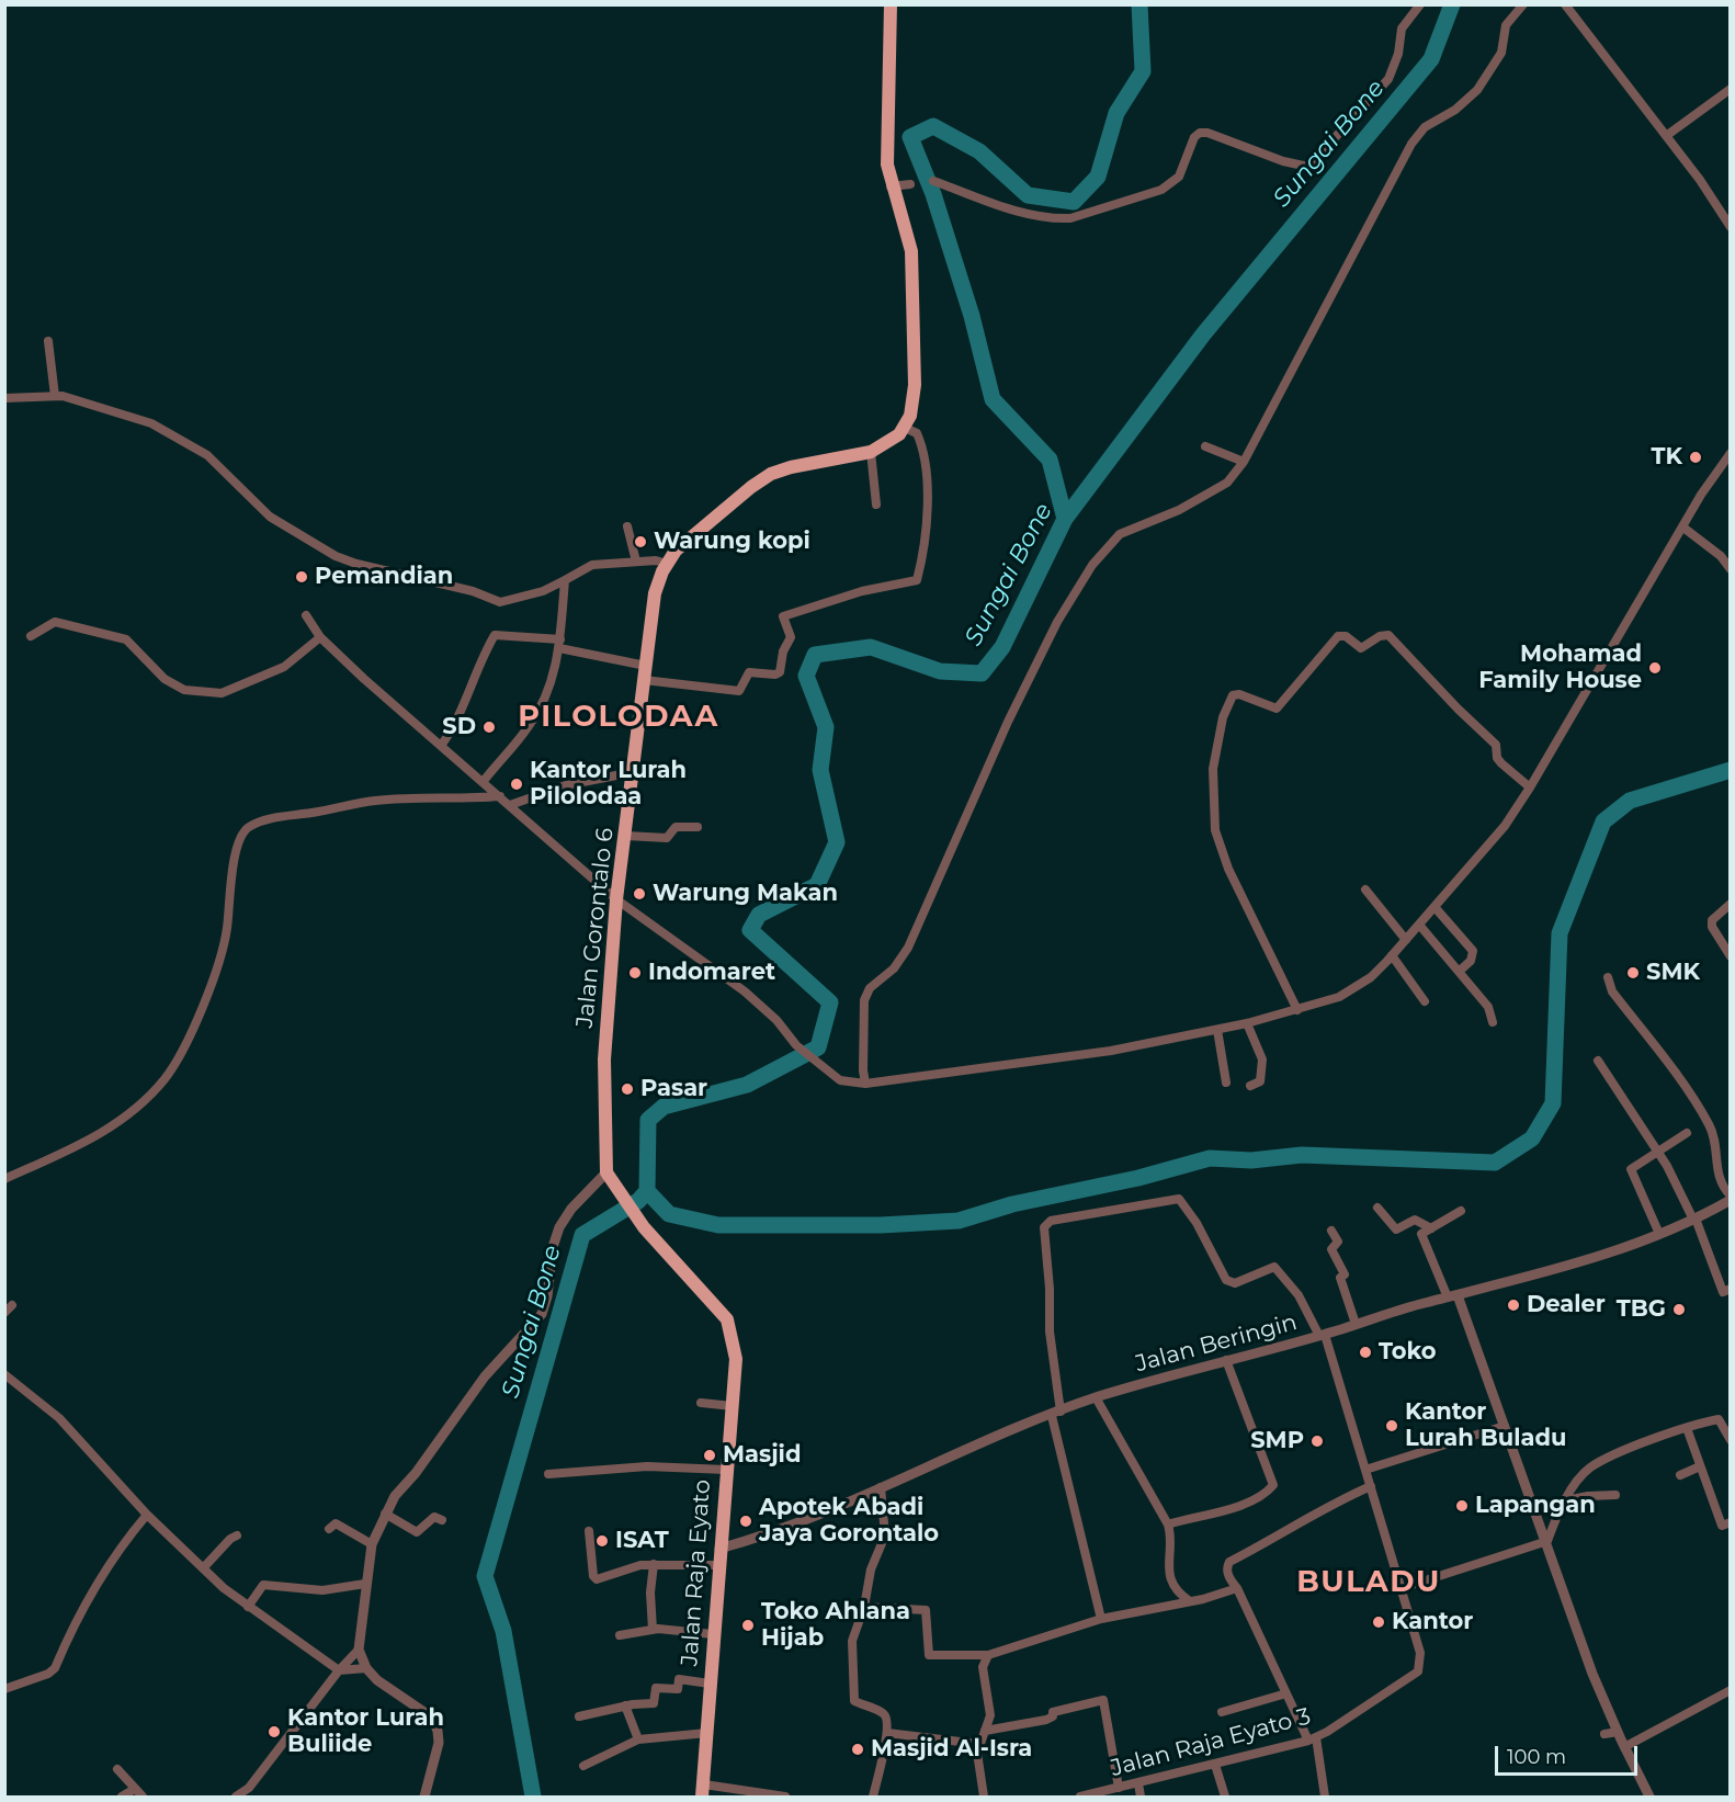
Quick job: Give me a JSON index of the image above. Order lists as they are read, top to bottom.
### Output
{
  "streets": {
    "main road": ["Jalan Gorontalo 6", "Jalan Raja Eyato"],
    "street": ["Jalan Beringin", "Jalan Raja Eyato 3"]
  },
  "crossings": [
    ["Jalan Gorontalo 6", "Jalan Raja Eyato"],
    ["Jalan Beringin", "Jalan Raja Eyato"],
    ["Jalan Beringin", "Jalan Raja Eyato 3"]
  ],
  "districts": ["PILOLODAA", "BULADU"],
  "water": ["Sungai Bone"],
  "places": [
    "TK",
    "Warung kopi",
    "Pemandian",
    "Mohamad Family House",
    "SD",
    "Kantor Lurah Pilolodaa",
    "Warung Makan",
    "Indomaret",
    "SMK",
    "Pasar",
    "Dealer",
    "TBG",
    "Toko",
    "Kantor Lurah Buladu",
    "SMP",
    "Masjid",
    "Lapangan",
    "Apotek Abadi Jaya Gorontalo",
    "ISAT",
    "Kantor",
    "Toko Ahlana Hijab",
    "Kantor Lurah Buliide",
    "Masjid Al-Isra"
  ],
  "scale_bar": "100 m"
}
